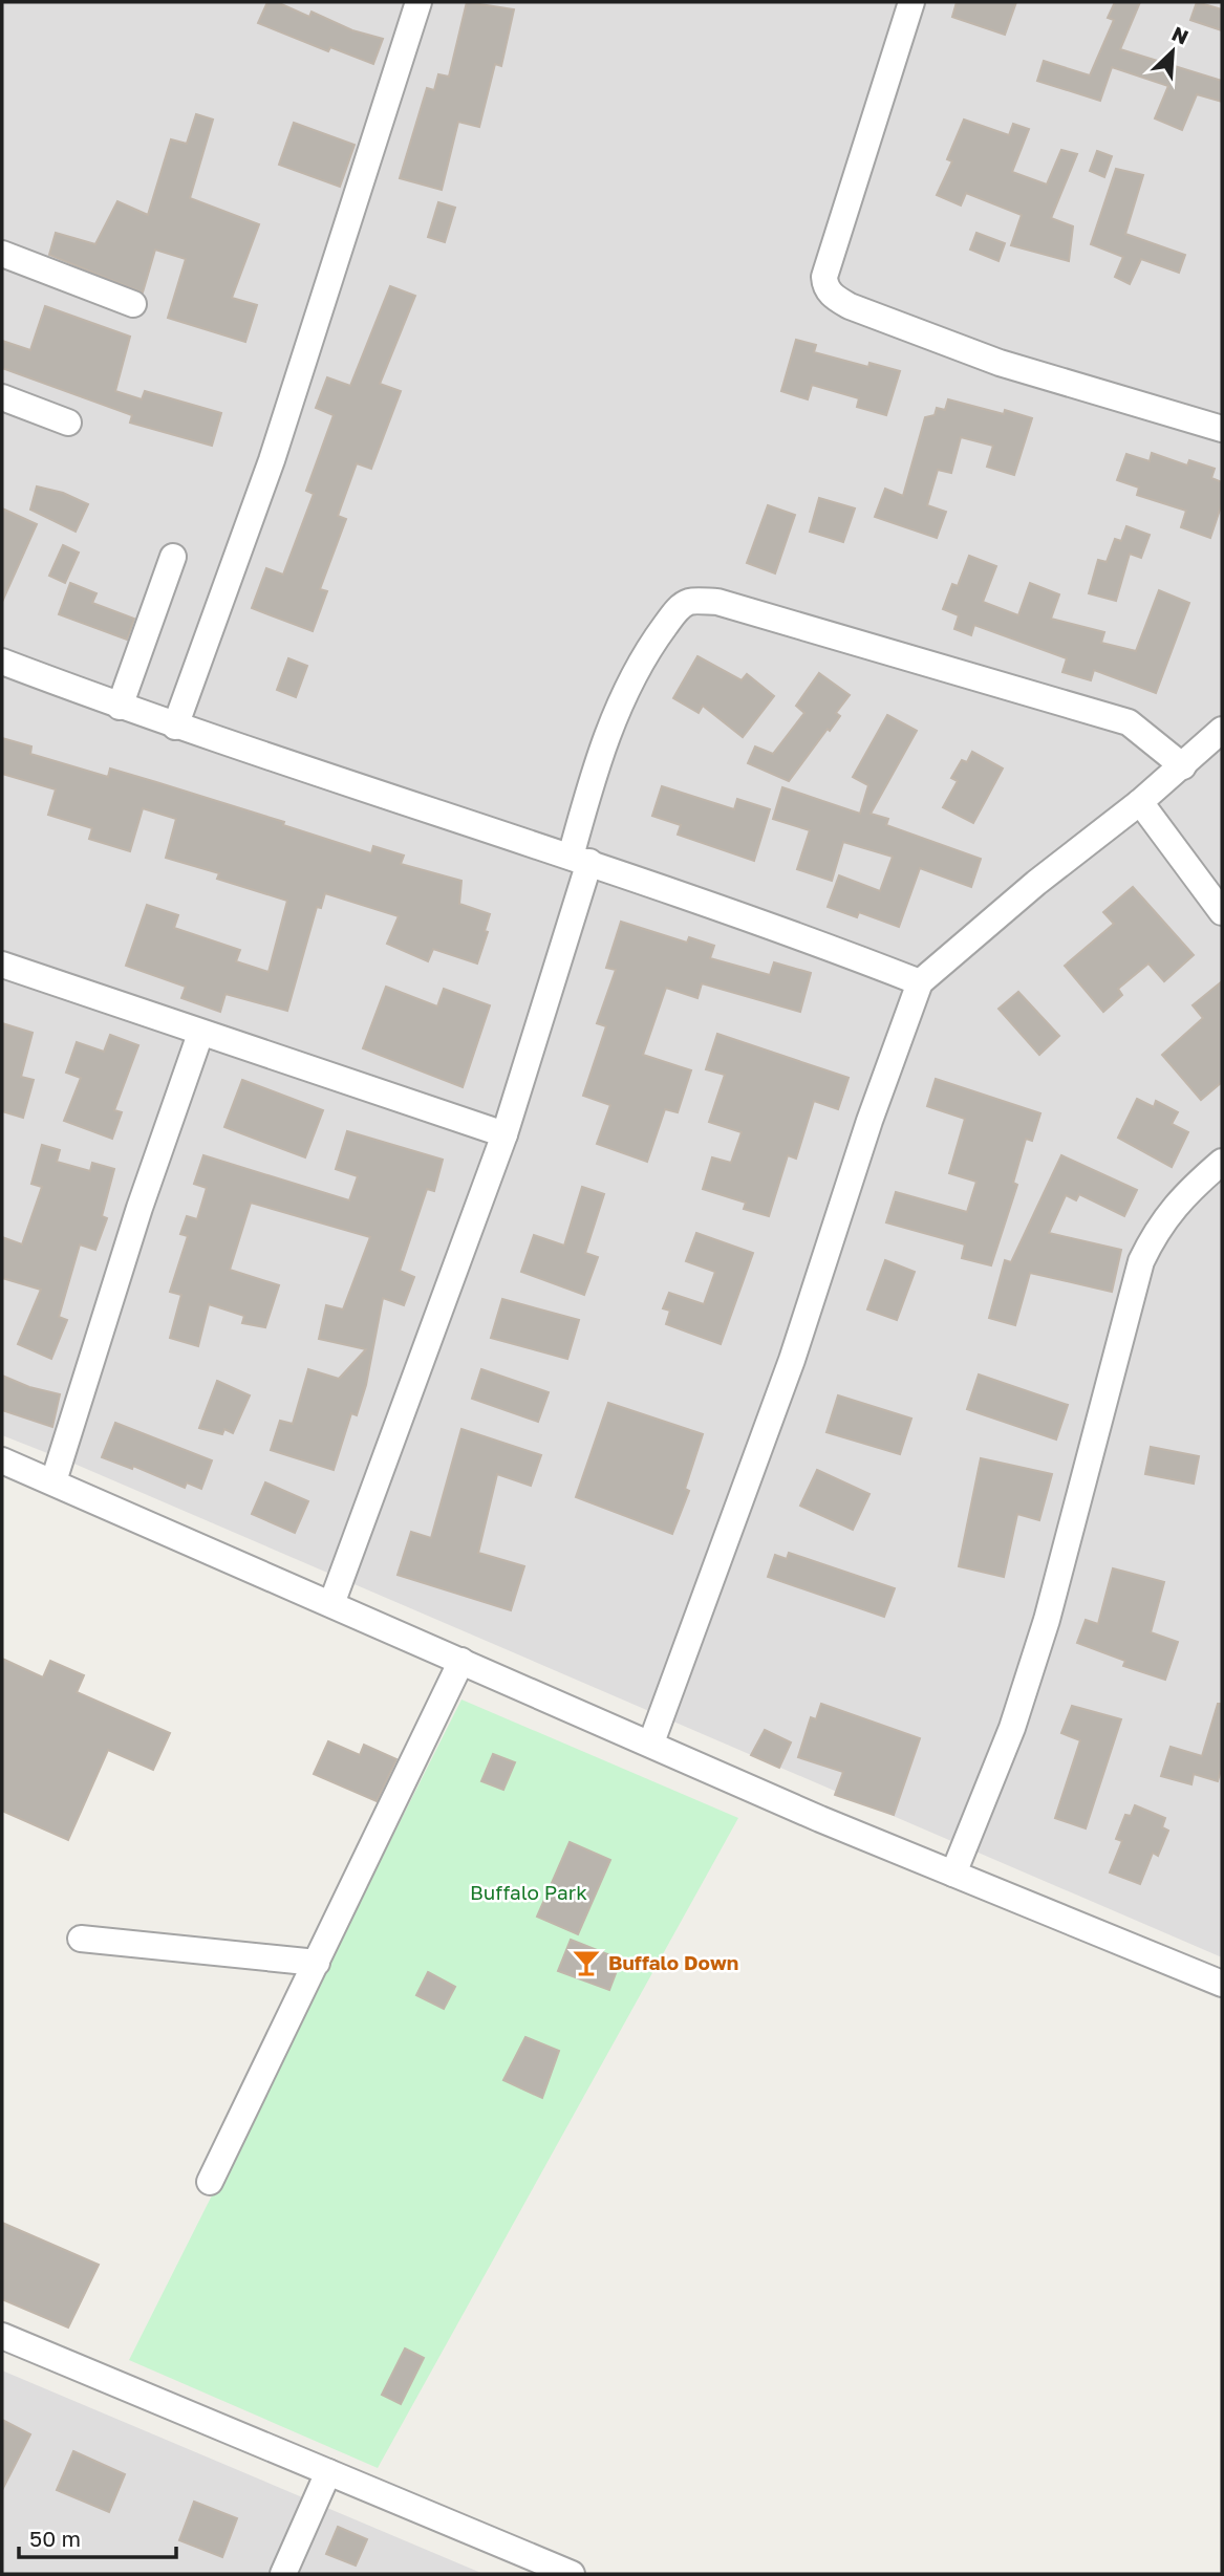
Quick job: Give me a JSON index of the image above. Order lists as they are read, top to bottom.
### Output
{
  "parks": ["Buffalo Park"],
  "places": {
    "bar": ["Buffalo Down"]
  },
  "scale_bar": "50 m",
  "north": "top right"
}
